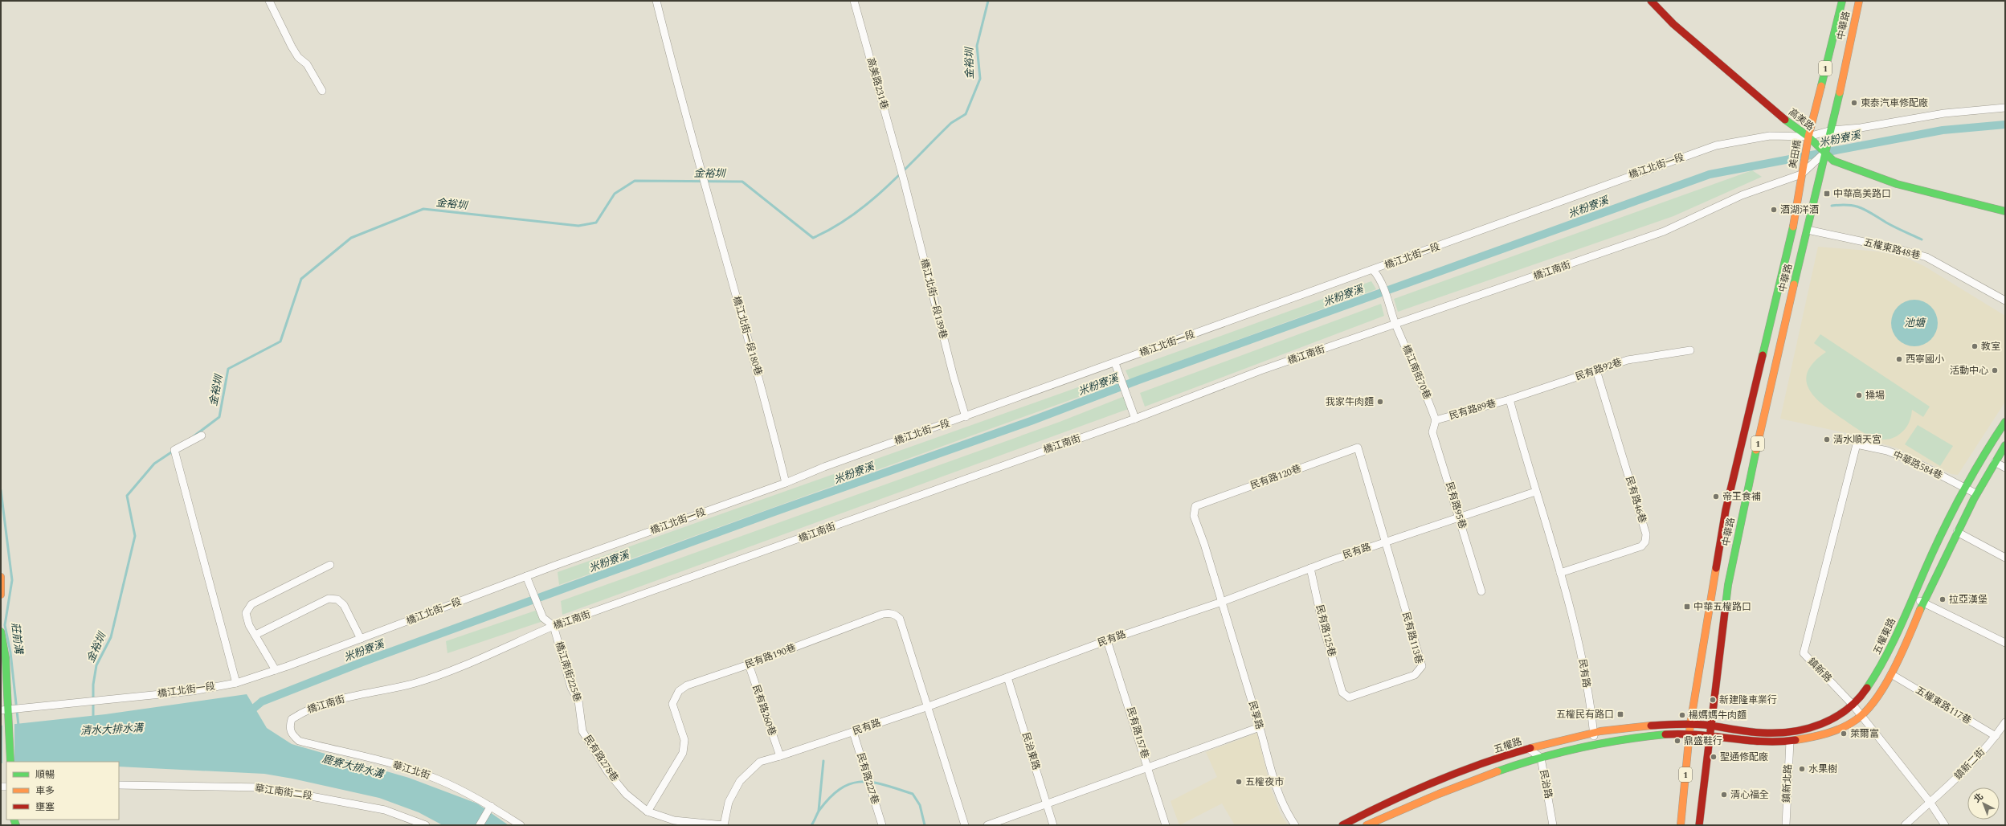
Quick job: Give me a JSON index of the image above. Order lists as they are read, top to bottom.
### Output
{
  "streets": {
    "street": [
      "中華路",
      "1",
      "高美路231巷",
      "高美路",
      "美田橋",
      "橋江北街一段",
      "五權東路48巷",
      "橋江南街",
      "橋江北街一段139巷",
      "橋江北街一段180巷",
      "民有路92巷",
      "橋江南街70巷",
      "民有路89巷",
      "中華路584巷",
      "民有路120巷",
      "民有路46巷",
      "民有路95巷",
      "民有路",
      "民有路125巷",
      "五權東路",
      "民有路113巷",
      "民有路190巷",
      "鎮新路",
      "橋江南街225巷",
      "五權東路117巷",
      "民有路260巷",
      "民享路",
      "民有路157巷",
      "五權路",
      "民治東路",
      "民有路278巷",
      "鎮新二街",
      "華江北街",
      "民有路227巷",
      "鎮新北路",
      "民治路",
      "華江南街二段"
    ]
  },
  "crossings": [
    ["中華路", "1"],
    ["中華路", "高美路"],
    ["中華路", "美田橋"],
    ["中華路", "橋江北街一段"],
    ["中華路", "五權東路48巷"],
    ["中華路", "橋江南街"],
    ["中華路", "五權東路"],
    ["中華路", "五權路"],
    ["1", "高美路"],
    ["1", "橋江北街一段"],
    ["1", "橋江南街"],
    ["高美路231巷", "橋江北街一段139巷"],
    ["高美路", "美田橋"],
    ["高美路", "橋江北街一段"],
    ["高美路", "橋江南街"],
    ["美田橋", "橋江北街一段"],
    ["美田橋", "橋江南街"],
    ["橋江北街一段", "橋江北街一段139巷"],
    ["橋江北街一段", "橋江北街一段180巷"],
    ["橋江北街一段", "橋江南街70巷"],
    ["橋江南街", "橋江南街70巷"],
    ["橋江南街", "橋江南街225巷"],
    ["橋江南街", "華江北街"],
    ["民有路92巷", "民有路89巷"],
    ["民有路92巷", "民有路46巷"],
    ["民有路92巷", "民有路"],
    ["橋江南街70巷", "民有路89巷"],
    ["橋江南街70巷", "民有路95巷"],
    ["民有路89巷", "民有路95巷"],
    ["民有路89巷", "民有路"],
    ["中華路584巷", "五權東路"],
    ["中華路584巷", "鎮新路"],
    ["民有路120巷", "民有路"],
    ["民有路120巷", "民有路113巷"],
    ["民有路120巷", "民享路"],
    ["民有路46巷", "民有路"],
    ["民有路95巷", "民有路"],
    ["民有路", "民有路125巷"],
    ["民有路", "民有路113巷"],
    ["民有路", "民有路190巷"],
    ["民有路", "民有路260巷"],
    ["民有路", "民享路"],
    ["民有路", "民有路157巷"],
    ["民有路", "五權路"],
    ["民有路", "民治東路"],
    ["民有路", "民有路278巷"],
    ["民有路", "民有路227巷"],
    ["民有路125巷", "民有路113巷"],
    ["五權東路", "鎮新路"],
    ["五權東路", "五權路"],
    ["民有路190巷", "民有路260巷"],
    ["民有路190巷", "民有路278巷"],
    ["鎮新路", "鎮新二街"],
    ["橋江南街225巷", "民有路278巷"],
    ["五權東路117巷", "鎮新二街"],
    ["五權路", "民治路"]
  ],
  "water": [
    "金裕圳",
    "米粉寮溪",
    "池塘",
    "莊前溝",
    "清水大排水溝",
    "鹿寮大排水溝"
  ],
  "places": {
    "other": [
      "東泰汽車修配廠",
      "酒湖洋酒",
      "教室",
      "西寧國小",
      "活動中心",
      "操場",
      "我家牛肉麵",
      "清水順天宮",
      "帝王食補",
      "拉亞漢堡",
      "新建隆車業行",
      "楊媽媽牛肉麵",
      "萊爾富",
      "鼎盛鞋行",
      "聖通修配廠",
      "水果樹",
      "五權夜市",
      "清心福全"
    ],
    "transit": ["中華高美路口", "中華五權路口", "五權民有路口"]
  },
  "legend": ["順暢", "車多", "壅塞"],
  "north": "top left"
}
